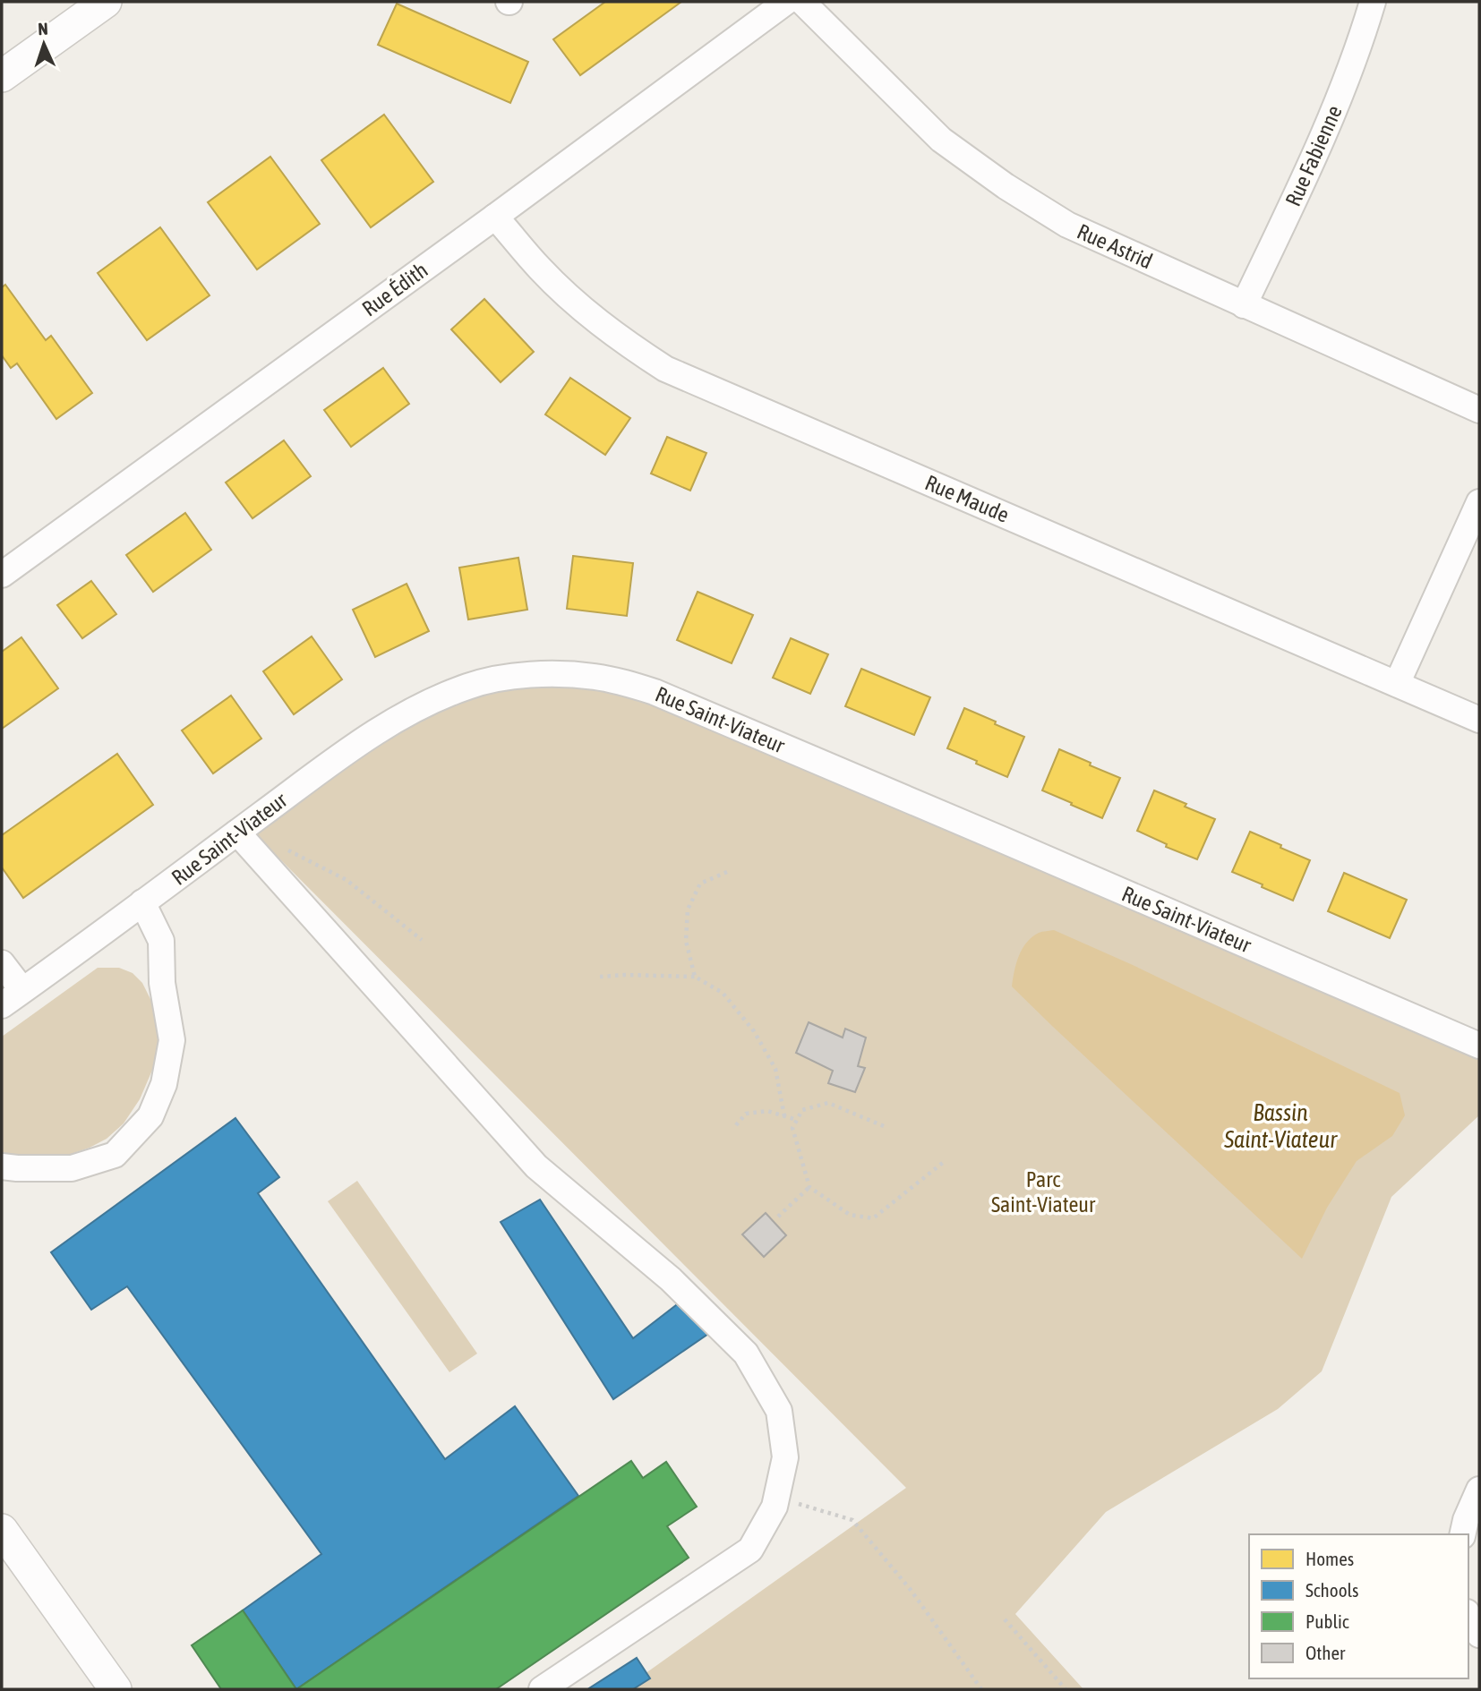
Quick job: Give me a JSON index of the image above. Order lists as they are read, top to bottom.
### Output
{
  "streets": {
    "street": [
      "Rue Fabienne",
      "Rue Astrid",
      "Rue Édith",
      "Rue Maude",
      "Rue Saint-Viateur"
    ]
  },
  "crossings": [
    ["Rue Fabienne", "Rue Astrid"],
    ["Rue Édith", "Rue Maude"]
  ],
  "water": ["Bassin Saint-Viateur"],
  "parks": ["Parc Saint-Viateur"],
  "legend": [
    "Homes",
    "Schools",
    "Public",
    "Other"
  ],
  "north": "top"
}
